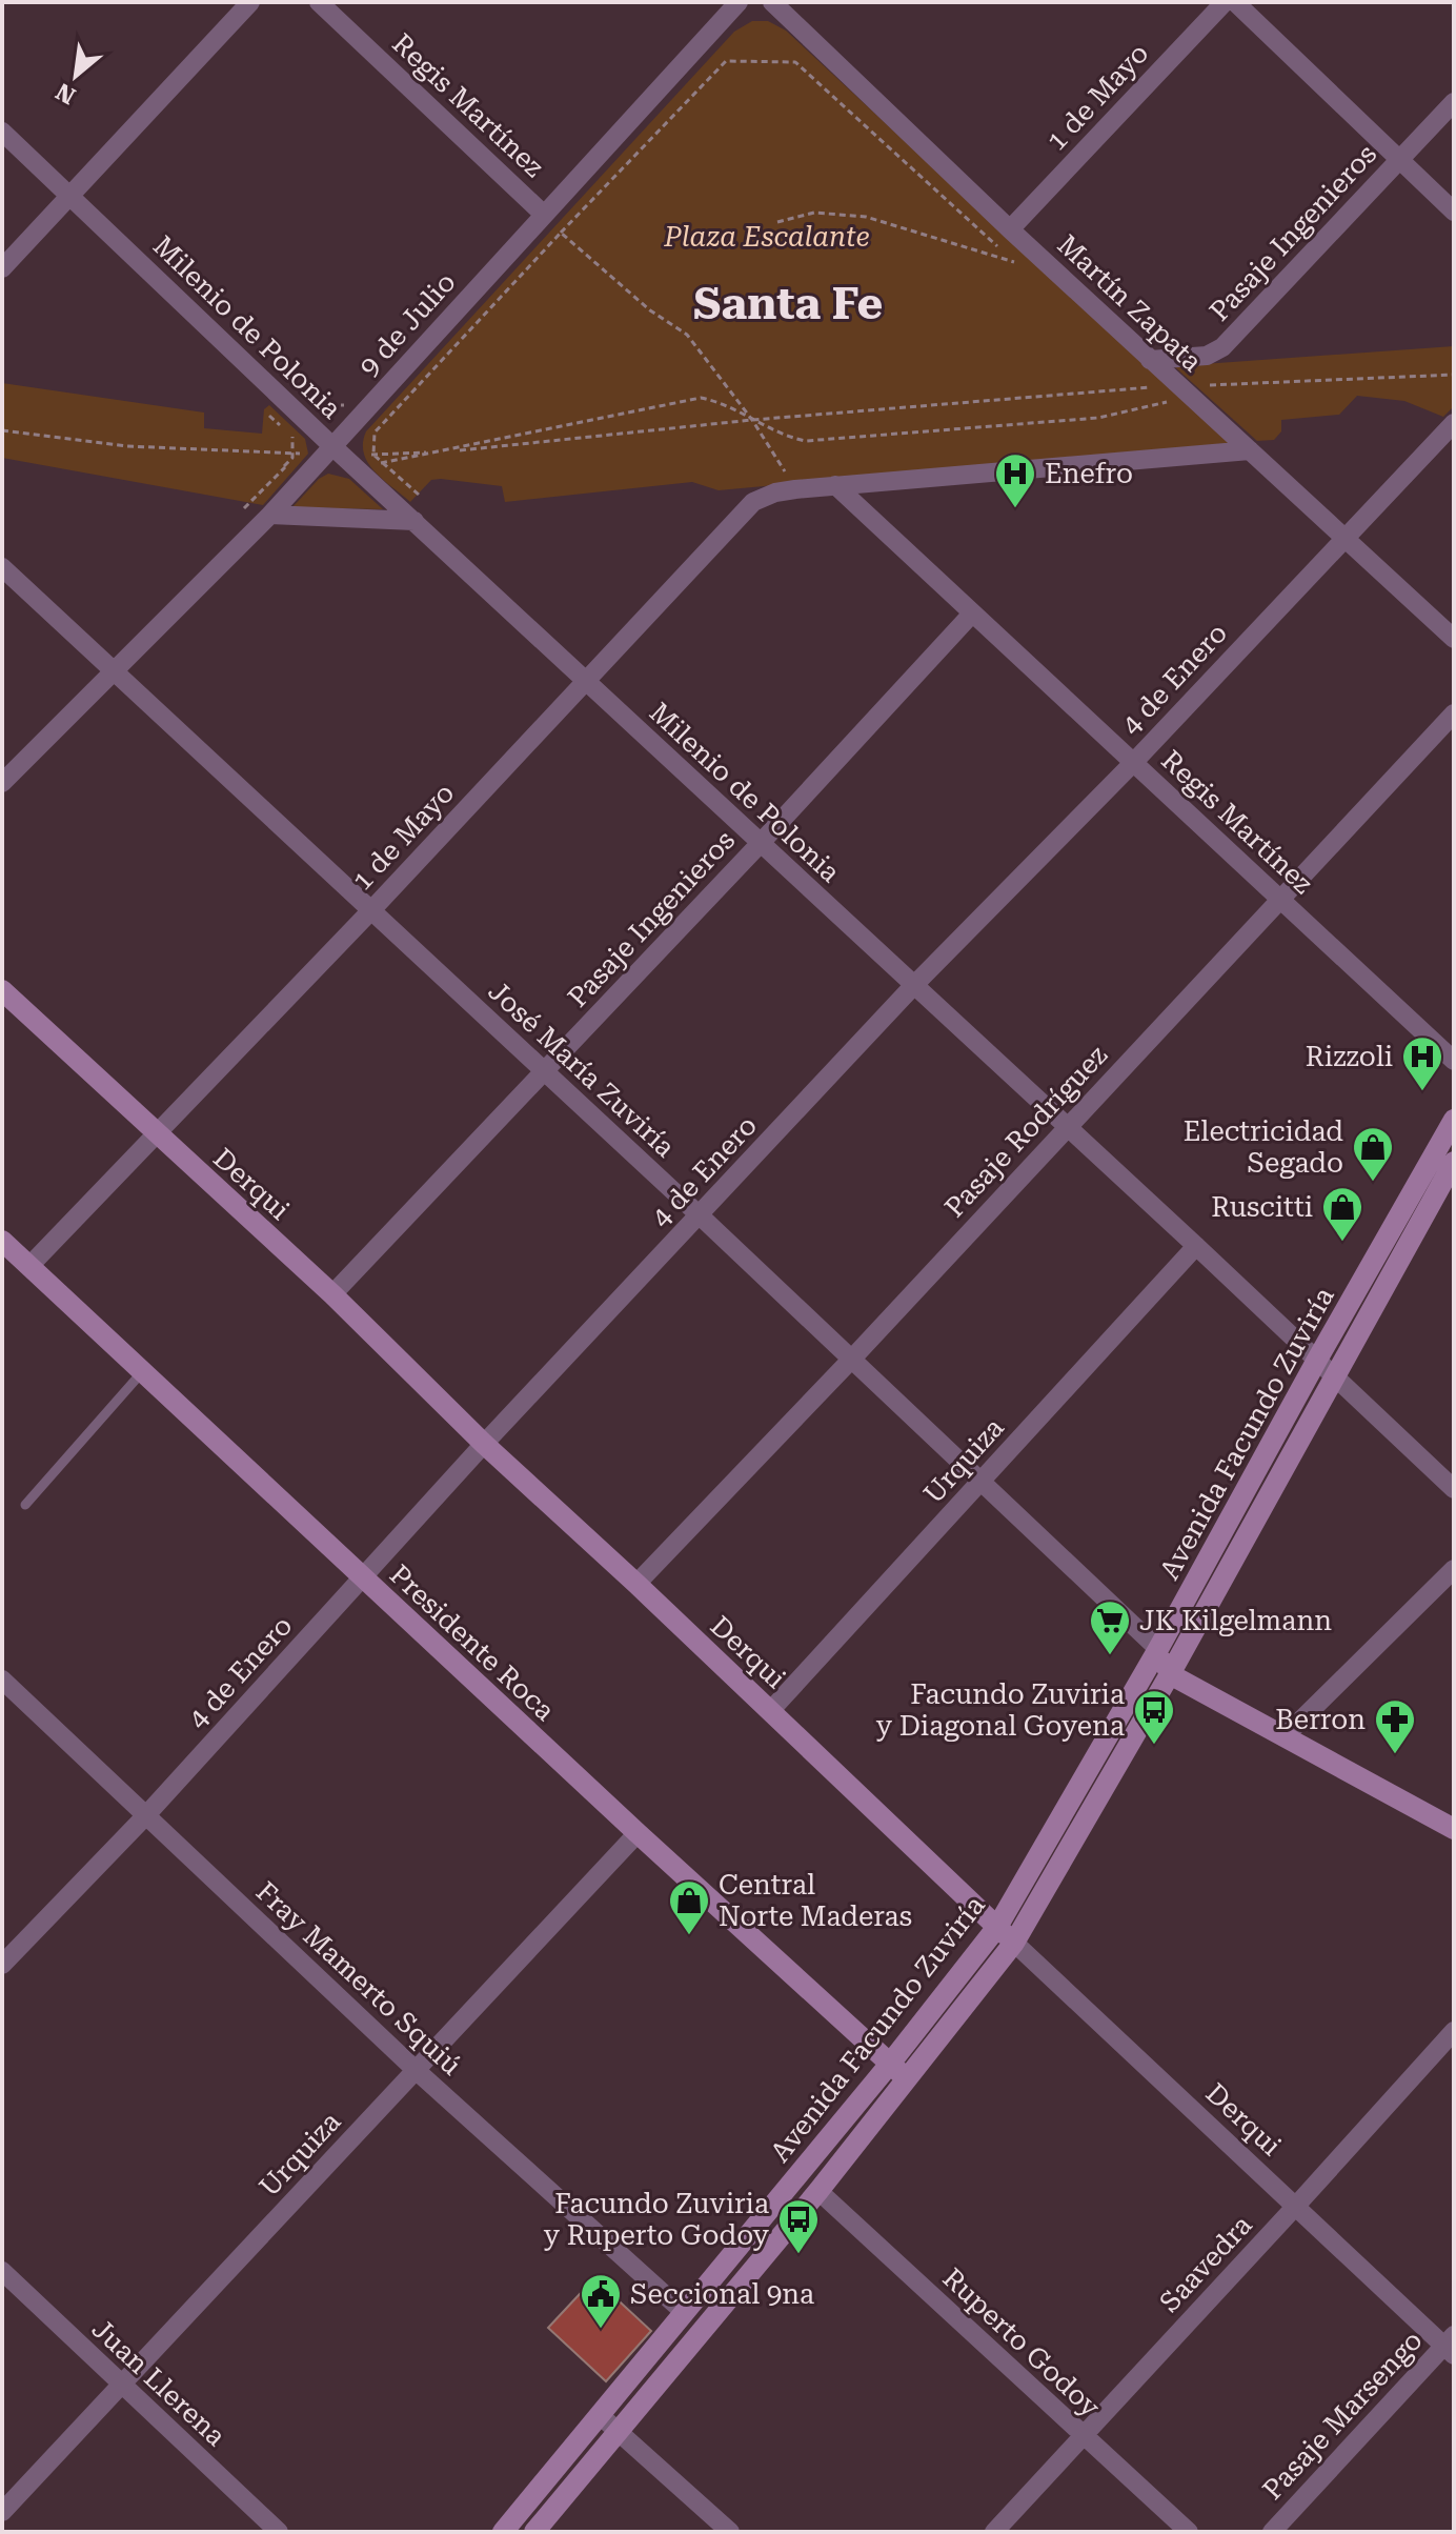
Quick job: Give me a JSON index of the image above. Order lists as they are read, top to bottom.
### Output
{
  "streets": {
    "main road": ["Derqui", "Avenida Facundo Zuviría", "Presidente Roca"],
    "street": [
      "1 de Mayo",
      "Regis Martínez",
      "Pasaje Ingenieros",
      "Martín Zapata",
      "9 de Julio",
      "Milenio de Polonia",
      "4 de Enero",
      "José María Zuviría",
      "Pasaje Rodríguez",
      "Urquiza",
      "Fray Mamerto Squiú",
      "Saavedra",
      "Ruperto Godoy",
      "Juan Llerena",
      "Pasaje Marsengo"
    ]
  },
  "crossings": [
    ["1 de Mayo", "Regis Martínez"],
    ["1 de Mayo", "Martín Zapata"],
    ["1 de Mayo", "Milenio de Polonia"],
    ["1 de Mayo", "José María Zuviría"],
    ["1 de Mayo", "Derqui"],
    ["1 de Mayo", "Presidente Roca"],
    ["Regis Martínez", "Pasaje Ingenieros"],
    ["Regis Martínez", "9 de Julio"],
    ["Regis Martínez", "4 de Enero"],
    ["Regis Martínez", "Pasaje Rodríguez"],
    ["Pasaje Ingenieros", "Martín Zapata"],
    ["Pasaje Ingenieros", "Milenio de Polonia"],
    ["Pasaje Ingenieros", "José María Zuviría"],
    ["Pasaje Ingenieros", "Derqui"],
    ["Martín Zapata", "4 de Enero"],
    ["9 de Julio", "Milenio de Polonia"],
    ["9 de Julio", "José María Zuviría"],
    ["Milenio de Polonia", "4 de Enero"],
    ["Milenio de Polonia", "Pasaje Rodríguez"],
    ["Milenio de Polonia", "Avenida Facundo Zuviría"],
    ["Milenio de Polonia", "Urquiza"],
    ["4 de Enero", "José María Zuviría"],
    ["4 de Enero", "Derqui"],
    ["4 de Enero", "Presidente Roca"],
    ["4 de Enero", "Fray Mamerto Squiú"],
    ["José María Zuviría", "Pasaje Rodríguez"],
    ["José María Zuviría", "Avenida Facundo Zuviría"],
    ["José María Zuviría", "Urquiza"],
    ["Pasaje Rodríguez", "Derqui"],
    ["Derqui", "Avenida Facundo Zuviría"],
    ["Derqui", "Urquiza"],
    ["Derqui", "Saavedra"],
    ["Derqui", "Pasaje Marsengo"],
    ["Avenida Facundo Zuviría", "Presidente Roca"],
    ["Avenida Facundo Zuviría", "Fray Mamerto Squiú"],
    ["Avenida Facundo Zuviría", "Ruperto Godoy"],
    ["Urquiza", "Presidente Roca"],
    ["Urquiza", "Fray Mamerto Squiú"],
    ["Urquiza", "Juan Llerena"],
    ["Saavedra", "Ruperto Godoy"]
  ],
  "districts": ["Santa Fe"],
  "parks": ["Plaza Escalante"],
  "places": {
    "hospital": ["Enefro", "Rizzoli"],
    "shop": ["Electricidad Segado", "Ruscitti", "Central Norte Maderas"],
    "supermarket": ["JK Kilgelmann"],
    "bus stop": ["Facundo Zuviria y Diagonal Goyena", "Facundo Zuviria y Ruperto Godoy"],
    "pharmacy": ["Berron"],
    "public building": ["Seccional 9na"]
  },
  "north": "bottom left"
}
